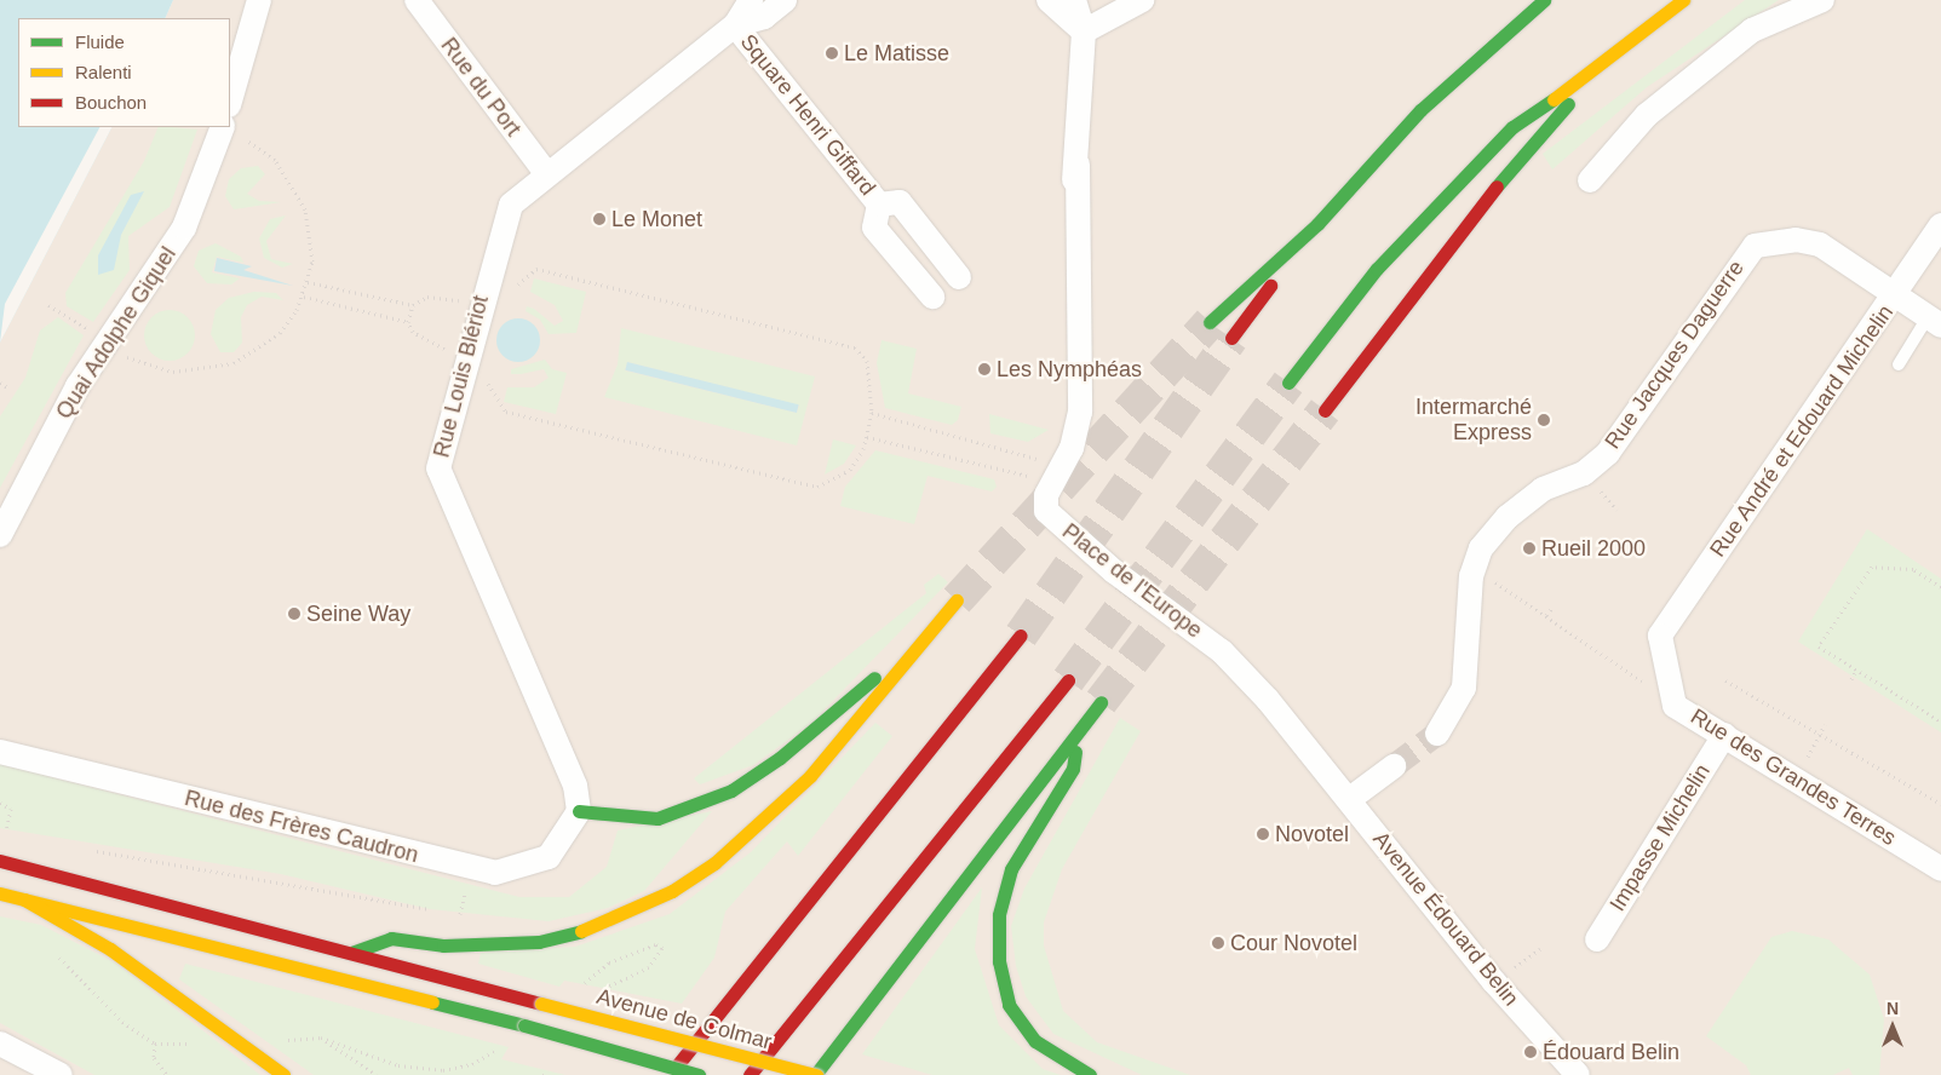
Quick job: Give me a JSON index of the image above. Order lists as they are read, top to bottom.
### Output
{
  "streets": {
    "main road": ["Avenue de Colmar"],
    "street": [
      "Rue du Port",
      "Square Henri Giffard",
      "Quai Adolphe Giquel",
      "Rue Jacques Daguerre",
      "Rue Louis Blériot",
      "Rue André et Edouard Michelin",
      "Place de l'Europe",
      "Rue des Grandes Terres",
      "Rue des Frères Caudron",
      "Impasse Michelin",
      "Avenue Édouard Belin"
    ]
  },
  "crossings": [
    ["Rue du Port", "Rue Louis Blériot"],
    ["Square Henri Giffard", "Rue Louis Blériot"],
    ["Rue Jacques Daguerre", "Rue André et Edouard Michelin"],
    ["Rue Louis Blériot", "Rue des Frères Caudron"],
    ["Rue André et Edouard Michelin", "Rue des Grandes Terres"],
    ["Place de l'Europe", "Avenue Édouard Belin"],
    ["Rue des Grandes Terres", "Impasse Michelin"]
  ],
  "places": [
    "Le Matisse",
    "Le Monet",
    "Les Nymphéas",
    "Intermarché Express",
    "Rueil 2000",
    "Seine Way",
    "Novotel",
    "Cour Novotel",
    "Édouard Belin"
  ],
  "legend": ["Fluide", "Ralenti", "Bouchon"],
  "north": "top"
}
